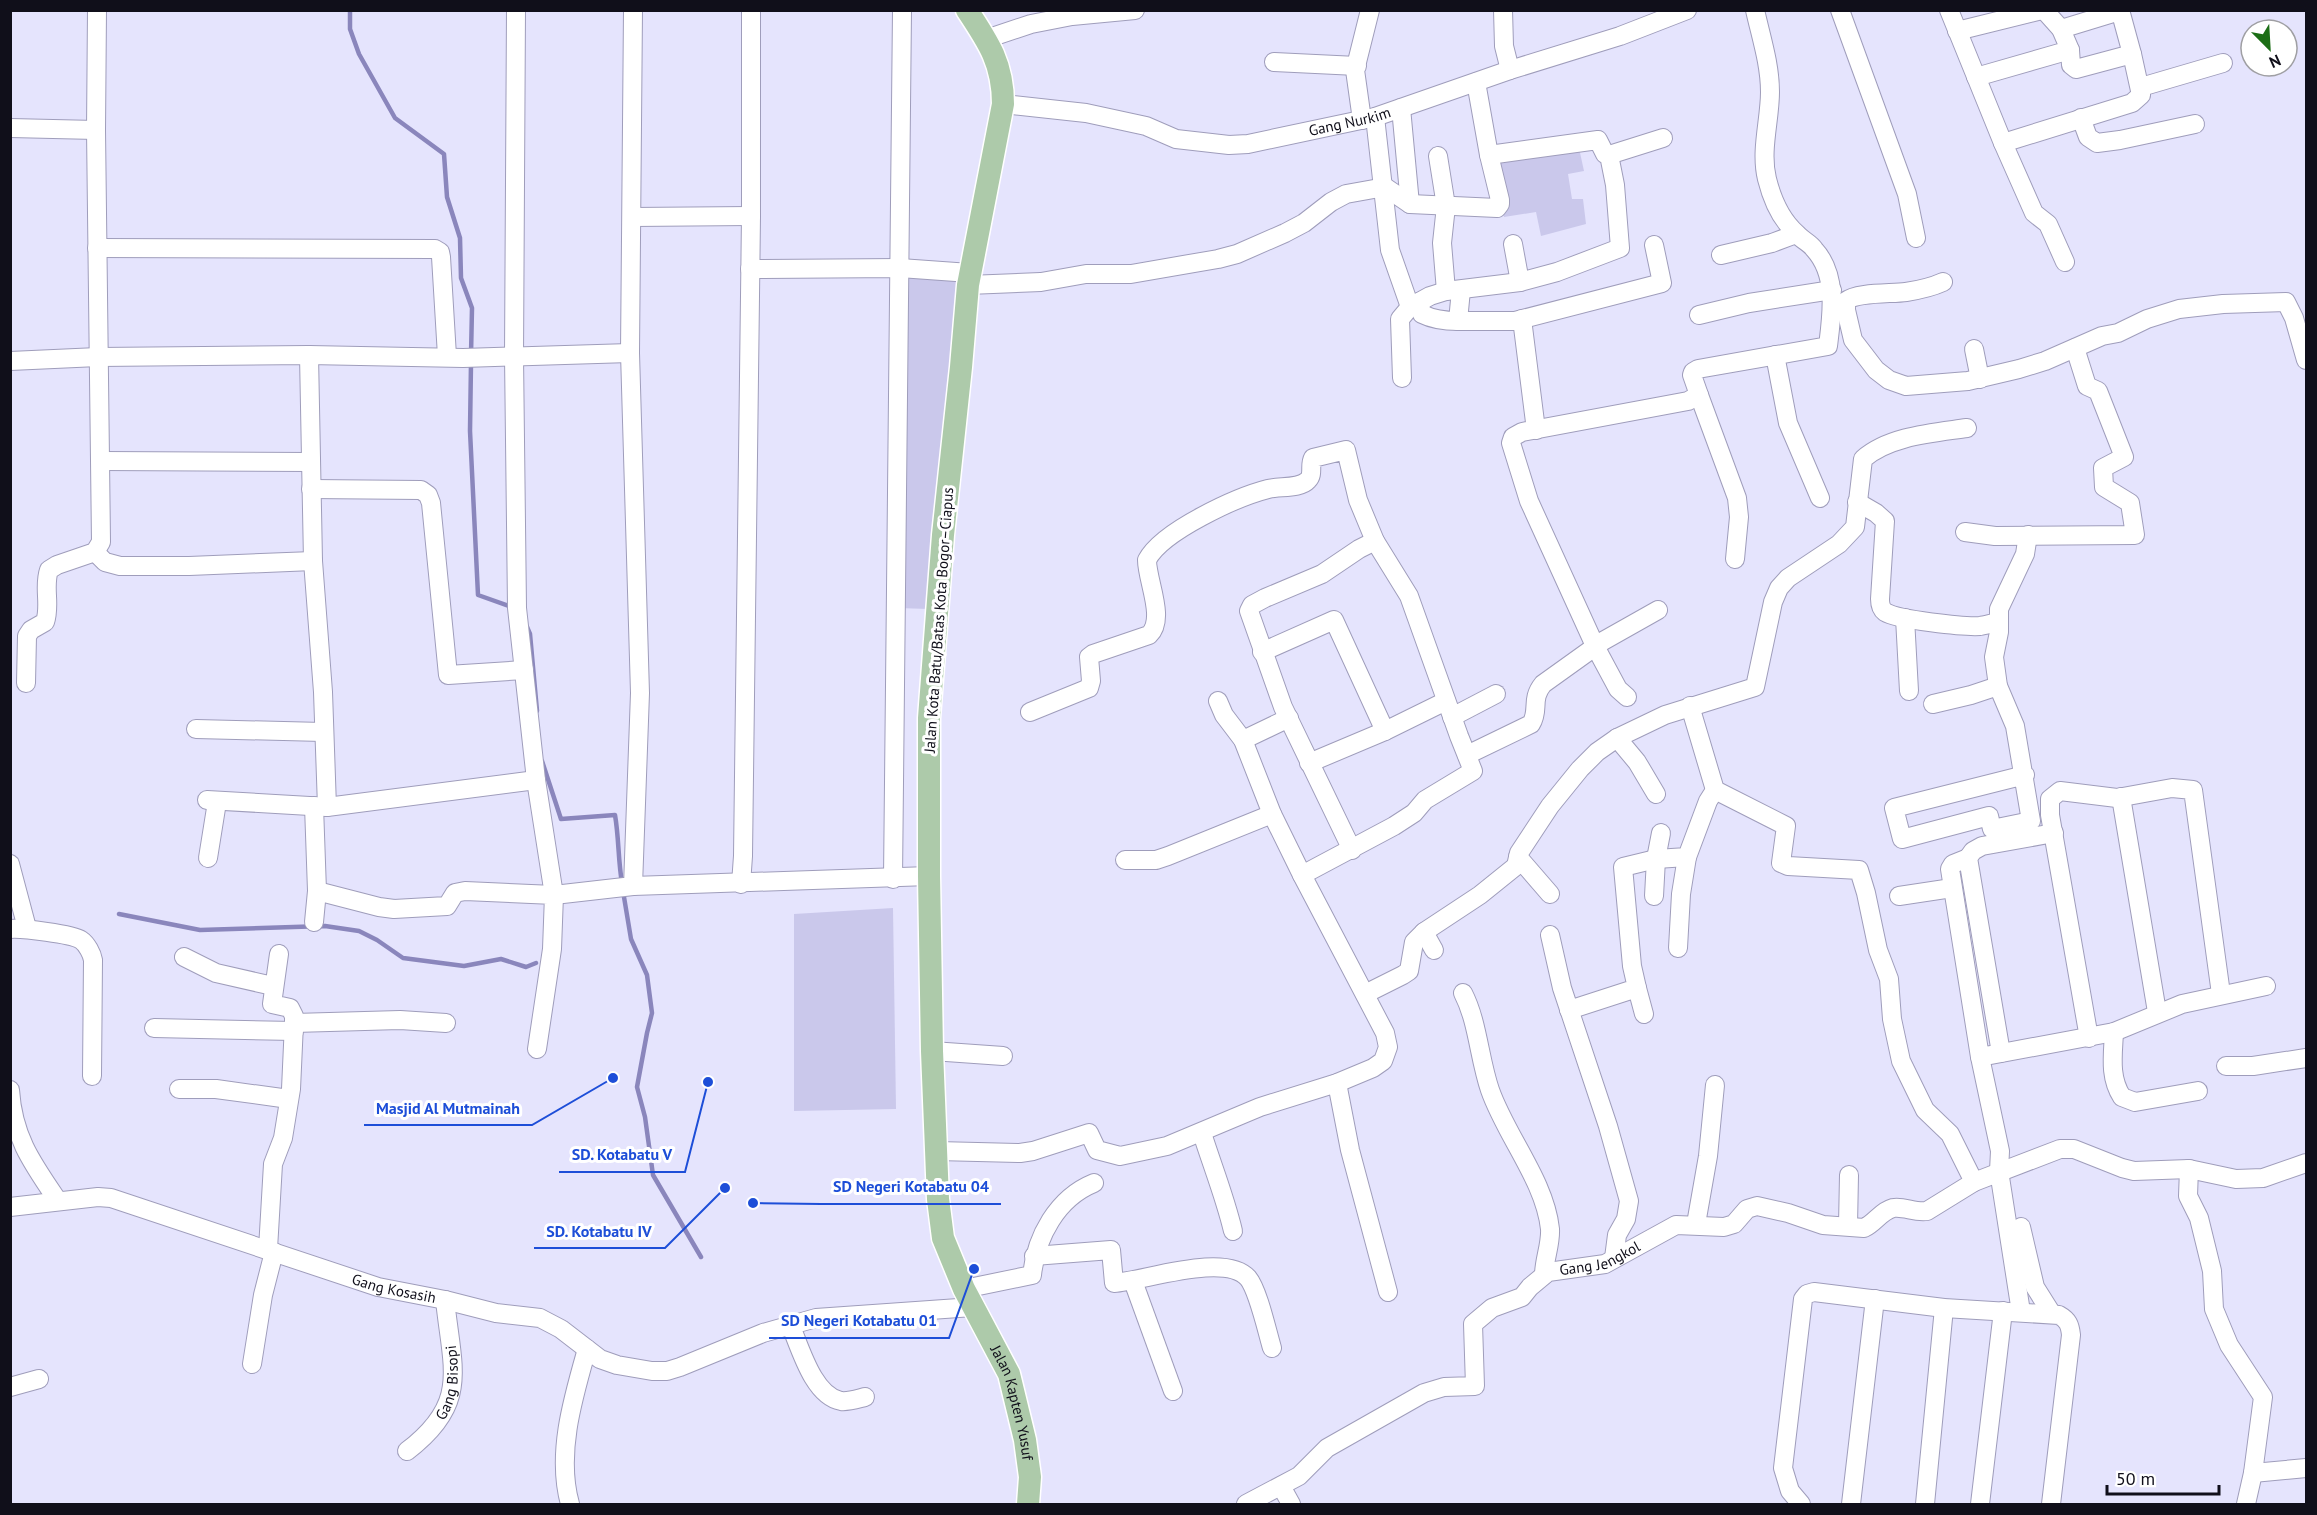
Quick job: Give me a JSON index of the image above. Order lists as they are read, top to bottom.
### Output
{
  "streets": {
    "main road": ["Jalan Kota Batu/Batas Kota Bogor–Ciapus", "Jalan Kapten Yusuf"],
    "street": [
      "Gang Nurkim",
      "Gang Jengkol",
      "Gang Kosasih",
      "Gang Bisopi"
    ]
  },
  "crossings": [
    ["Gang Nurkim", "Jalan Kota Batu/Batas Kota Bogor–Ciapus"],
    ["Jalan Kota Batu/Batas Kota Bogor–Ciapus", "Gang Kosasih"],
    ["Jalan Kota Batu/Batas Kota Bogor–Ciapus", "Jalan Kapten Yusuf"],
    ["Gang Kosasih", "Gang Bisopi"],
    ["Gang Kosasih", "Jalan Kapten Yusuf"]
  ],
  "places": [
    "Masjid Al Mutmainah",
    "SD. Kotabatu V",
    "SD. Kotabatu IV",
    "SD Negeri Kotabatu 04",
    "SD Negeri Kotabatu 01"
  ],
  "scale_bar": "50 m",
  "north": "bottom right"
}
